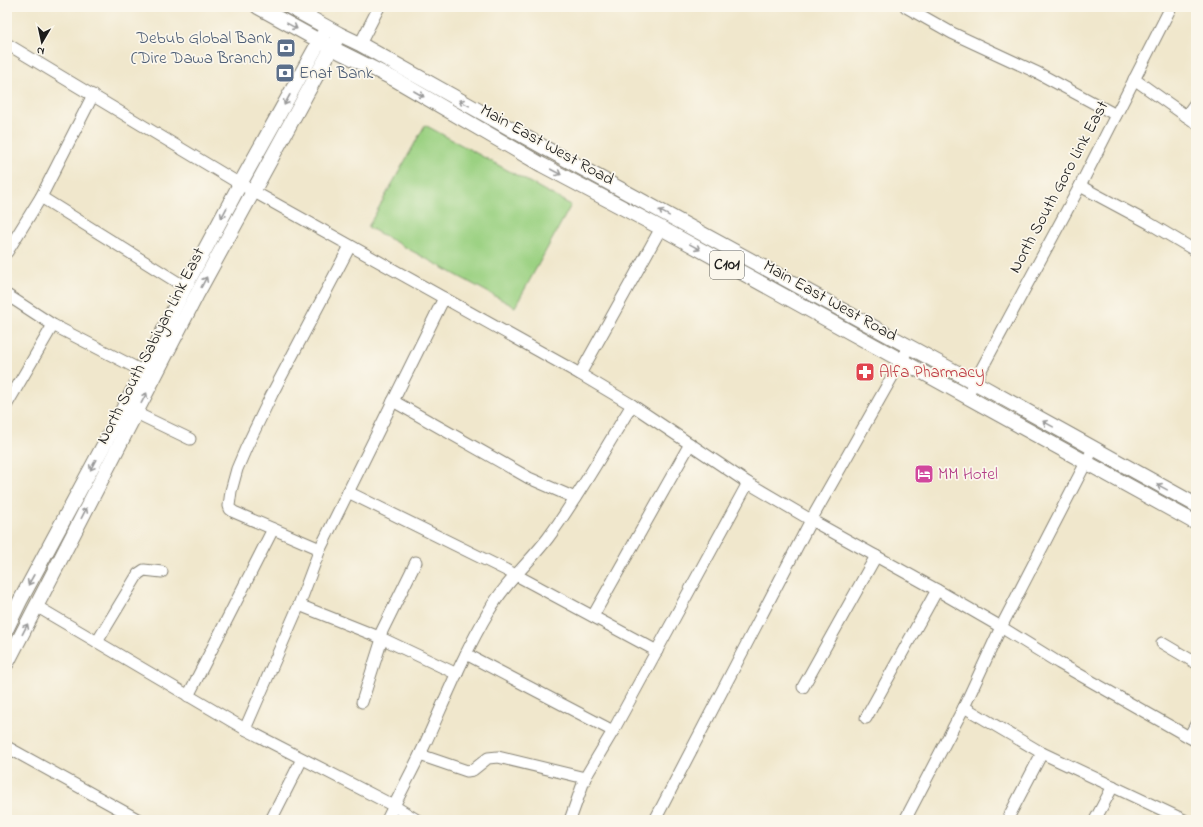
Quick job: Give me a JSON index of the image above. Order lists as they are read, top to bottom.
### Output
{
  "streets": {
    "main road": ["Main East West Road", "C101", "North South Sabiyan Link East"],
    "street": ["North South Goro Link East"]
  },
  "crossings": [
    ["Main East West Road", "North South Goro Link East"],
    ["Main East West Road", "North South Sabiyan Link East"]
  ],
  "places": {
    "bank": ["Debub Global Bank (Dire Dawa Branch)", "Enat Bank"],
    "pharmacy": ["Alfa Pharmacy"],
    "hotel": ["MM Hotel"]
  },
  "north": "bottom"
}
